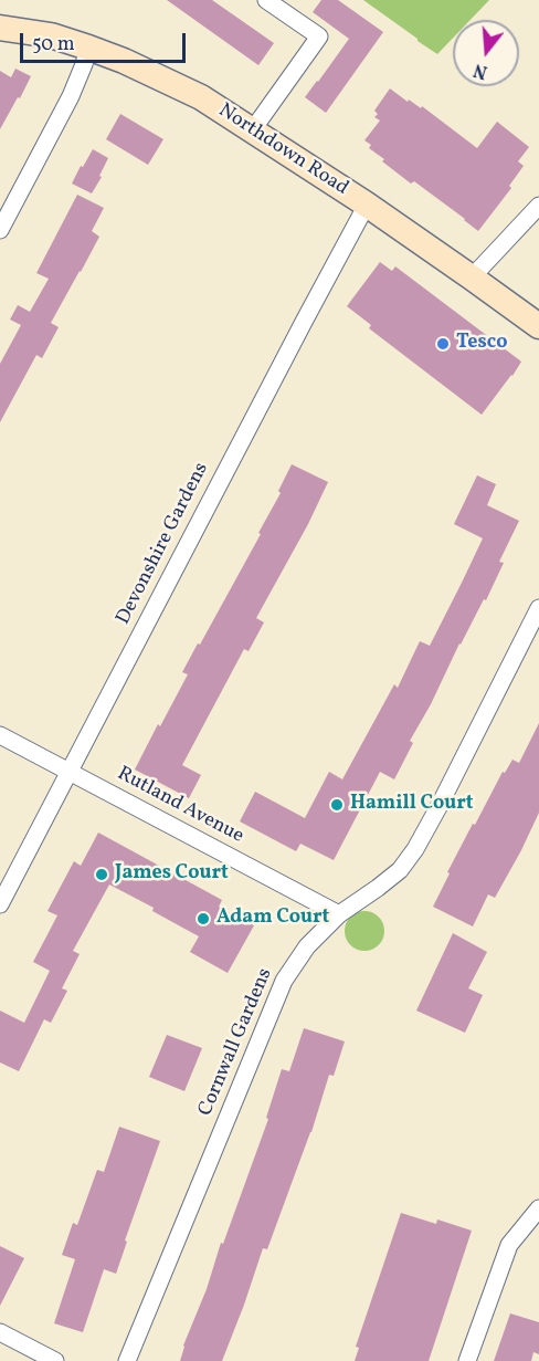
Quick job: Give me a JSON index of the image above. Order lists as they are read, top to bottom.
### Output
{
  "streets": {
    "main road": ["Northdown Road"],
    "street": ["Devonshire Gardens", "Rutland Avenue", "Cornwall Gardens"]
  },
  "crossings": [
    ["Northdown Road", "Devonshire Gardens"],
    ["Devonshire Gardens", "Rutland Avenue"],
    ["Rutland Avenue", "Cornwall Gardens"]
  ],
  "places": [
    "Tesco",
    "Hamill Court",
    "James Court",
    "Adam Court"
  ],
  "scale_bar": "50 m",
  "north": "bottom"
}
